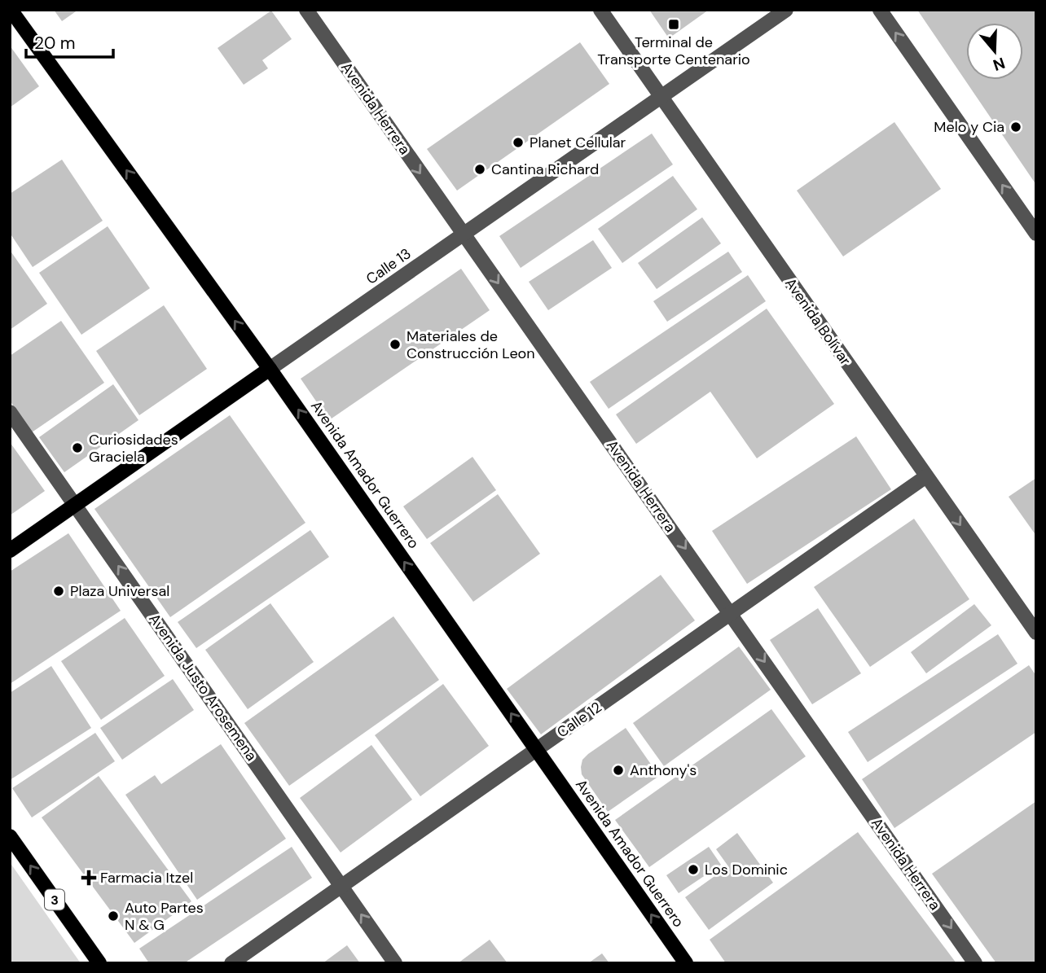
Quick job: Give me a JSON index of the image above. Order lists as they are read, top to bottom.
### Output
{
  "streets": {
    "main road": ["Calle 13", "Avenida Amador Guerrero", "3"],
    "street": [
      "Avenida Herrera",
      "Avenida Bolívar",
      "Avenida Justo Arosemena",
      "Calle 12"
    ]
  },
  "crossings": [
    ["Avenida Herrera", "Calle 13"],
    ["Avenida Herrera", "Calle 12"],
    ["Calle 13", "Avenida Bolívar"],
    ["Calle 13", "Avenida Amador Guerrero"],
    ["Calle 13", "Avenida Justo Arosemena"],
    ["Avenida Bolívar", "Calle 12"],
    ["Avenida Amador Guerrero", "Calle 12"],
    ["Avenida Justo Arosemena", "Calle 12"]
  ],
  "one_way": ["Avenida Herrera", "Avenida Amador Guerrero", "Avenida Justo Arosemena"],
  "places": {
    "transit": ["Terminal de Transporte Centenario"],
    "other": [
      "Melo y Cia",
      "Planet Cellular",
      "Cantina Richard",
      "Materiales de Construcción Leon",
      "Curiosidades Graciela",
      "Plaza Universal",
      "Anthony's",
      "Los Dominic",
      "Auto Partes N & G"
    ],
    "health": ["Farmacia Itzel"]
  },
  "scale_bar": "20 m",
  "north": "bottom"
}
